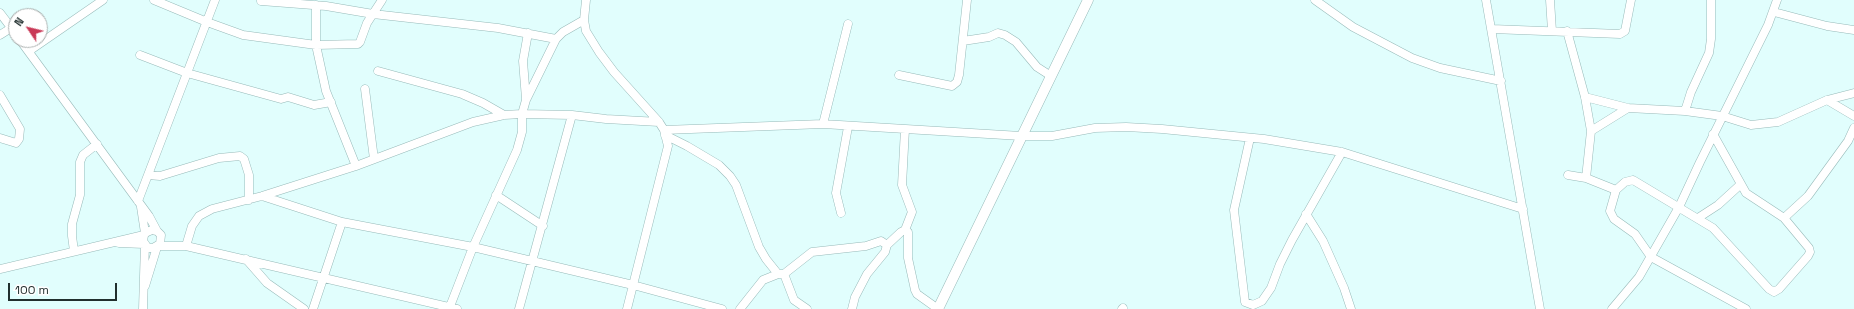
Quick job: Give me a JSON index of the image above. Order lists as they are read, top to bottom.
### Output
{
  "scale_bar": "100 m",
  "north": "top left"
}
